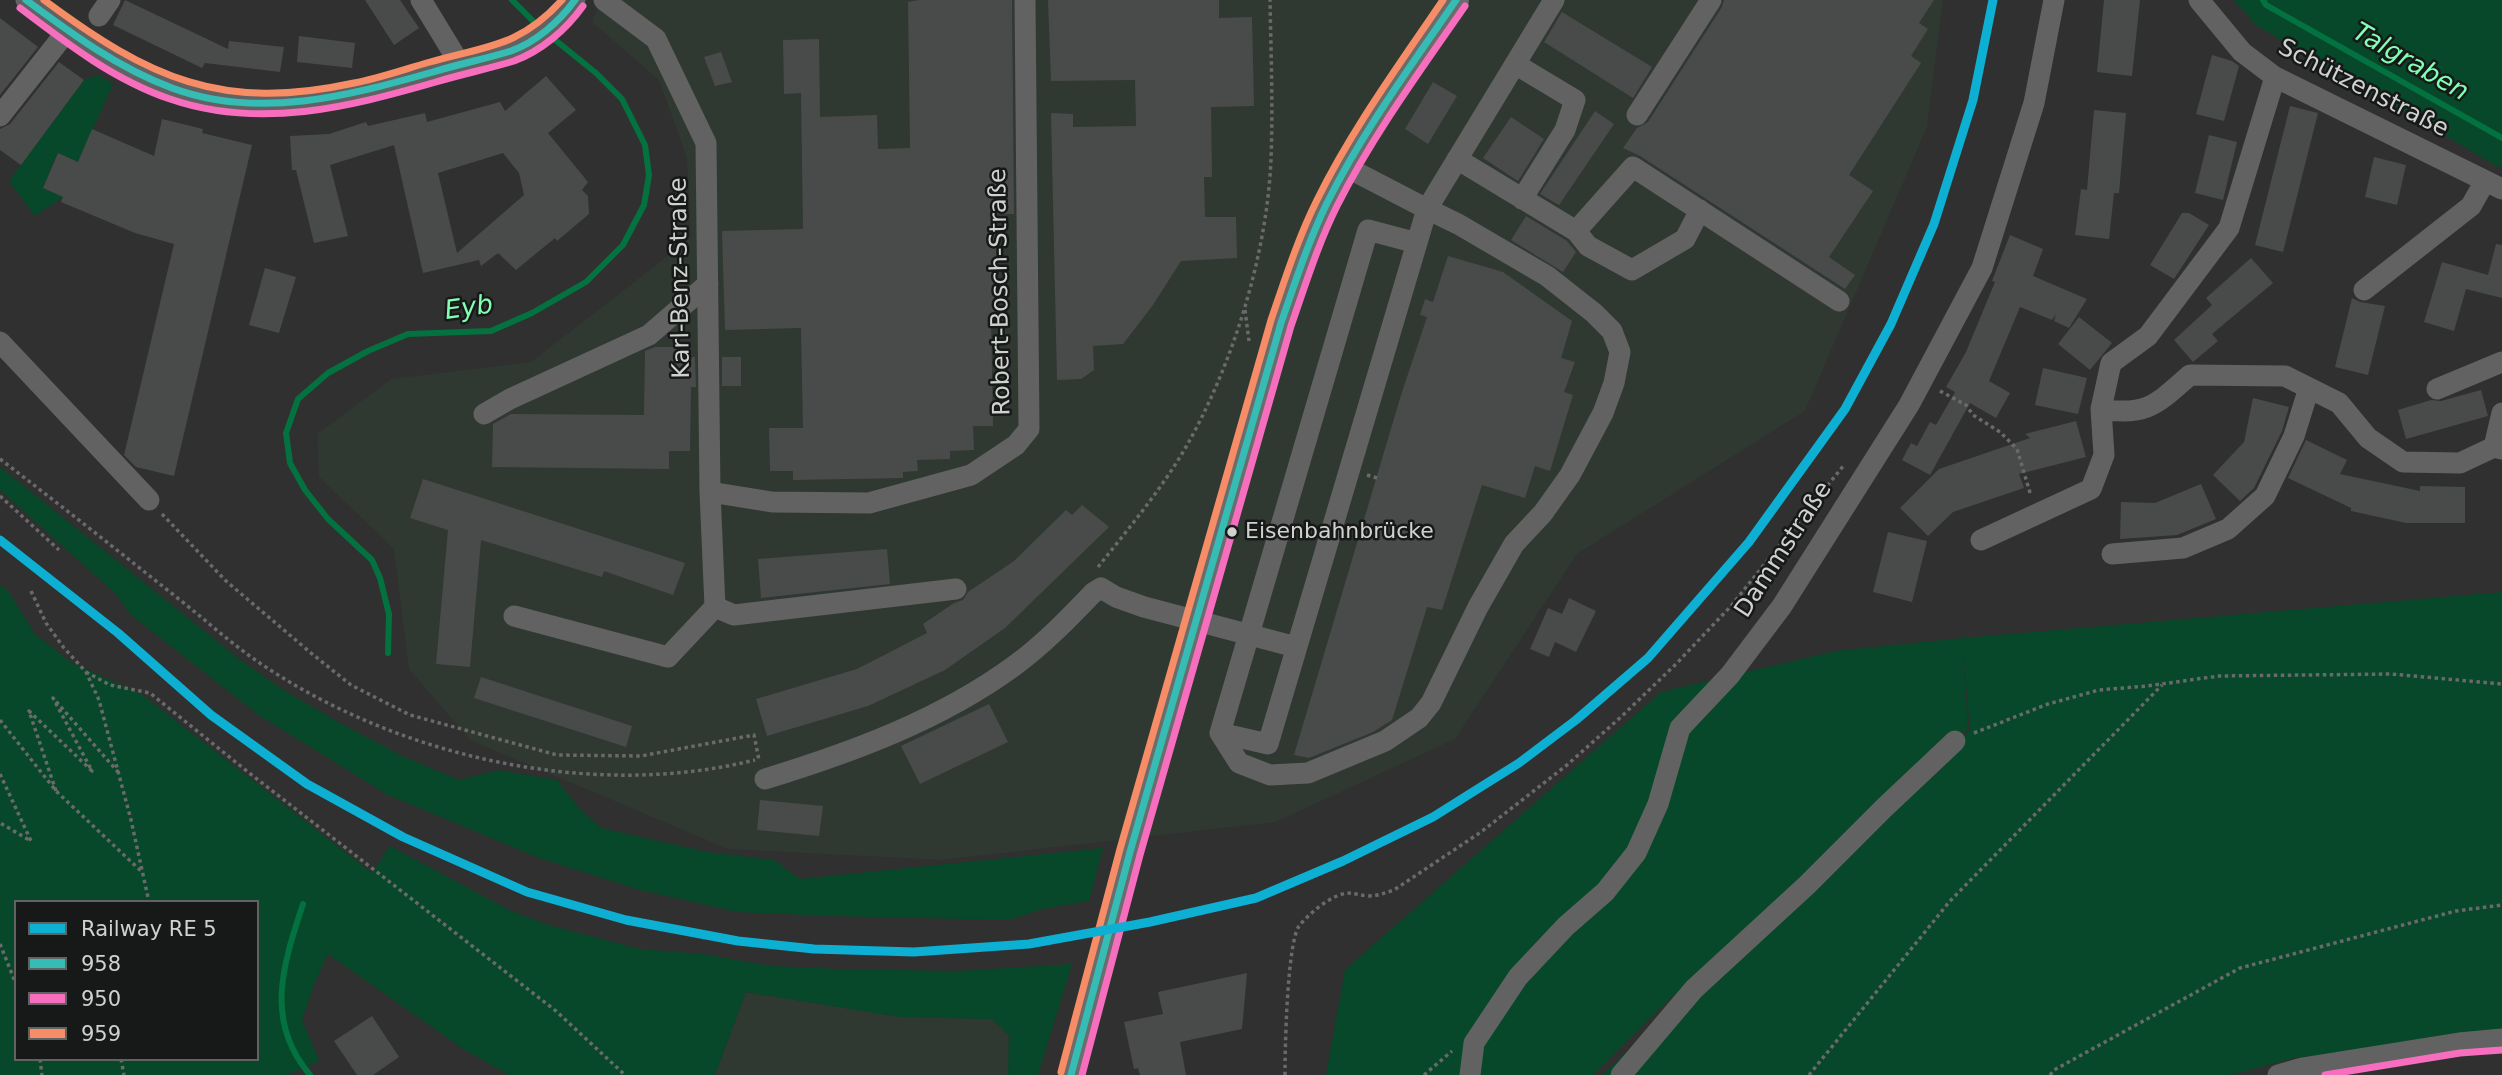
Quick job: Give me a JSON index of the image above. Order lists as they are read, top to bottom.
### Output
{
  "streets": {
    "street": [
      "Schützenstraße",
      "Karl-Benz-Straße",
      "Robert-Bosch-Straße",
      "Dammstraße"
    ]
  },
  "crossings": [
    ["Karl-Benz-Straße", "Robert-Bosch-Straße"]
  ],
  "water": ["Talgraben", "Eyb"],
  "places": ["Eisenbahnbrücke"],
  "lines": ["transit line 958", "transit line 959", "transit line 950"],
  "legend": [
    "Railway RE 5",
    "958",
    "950",
    "959"
  ]
}
